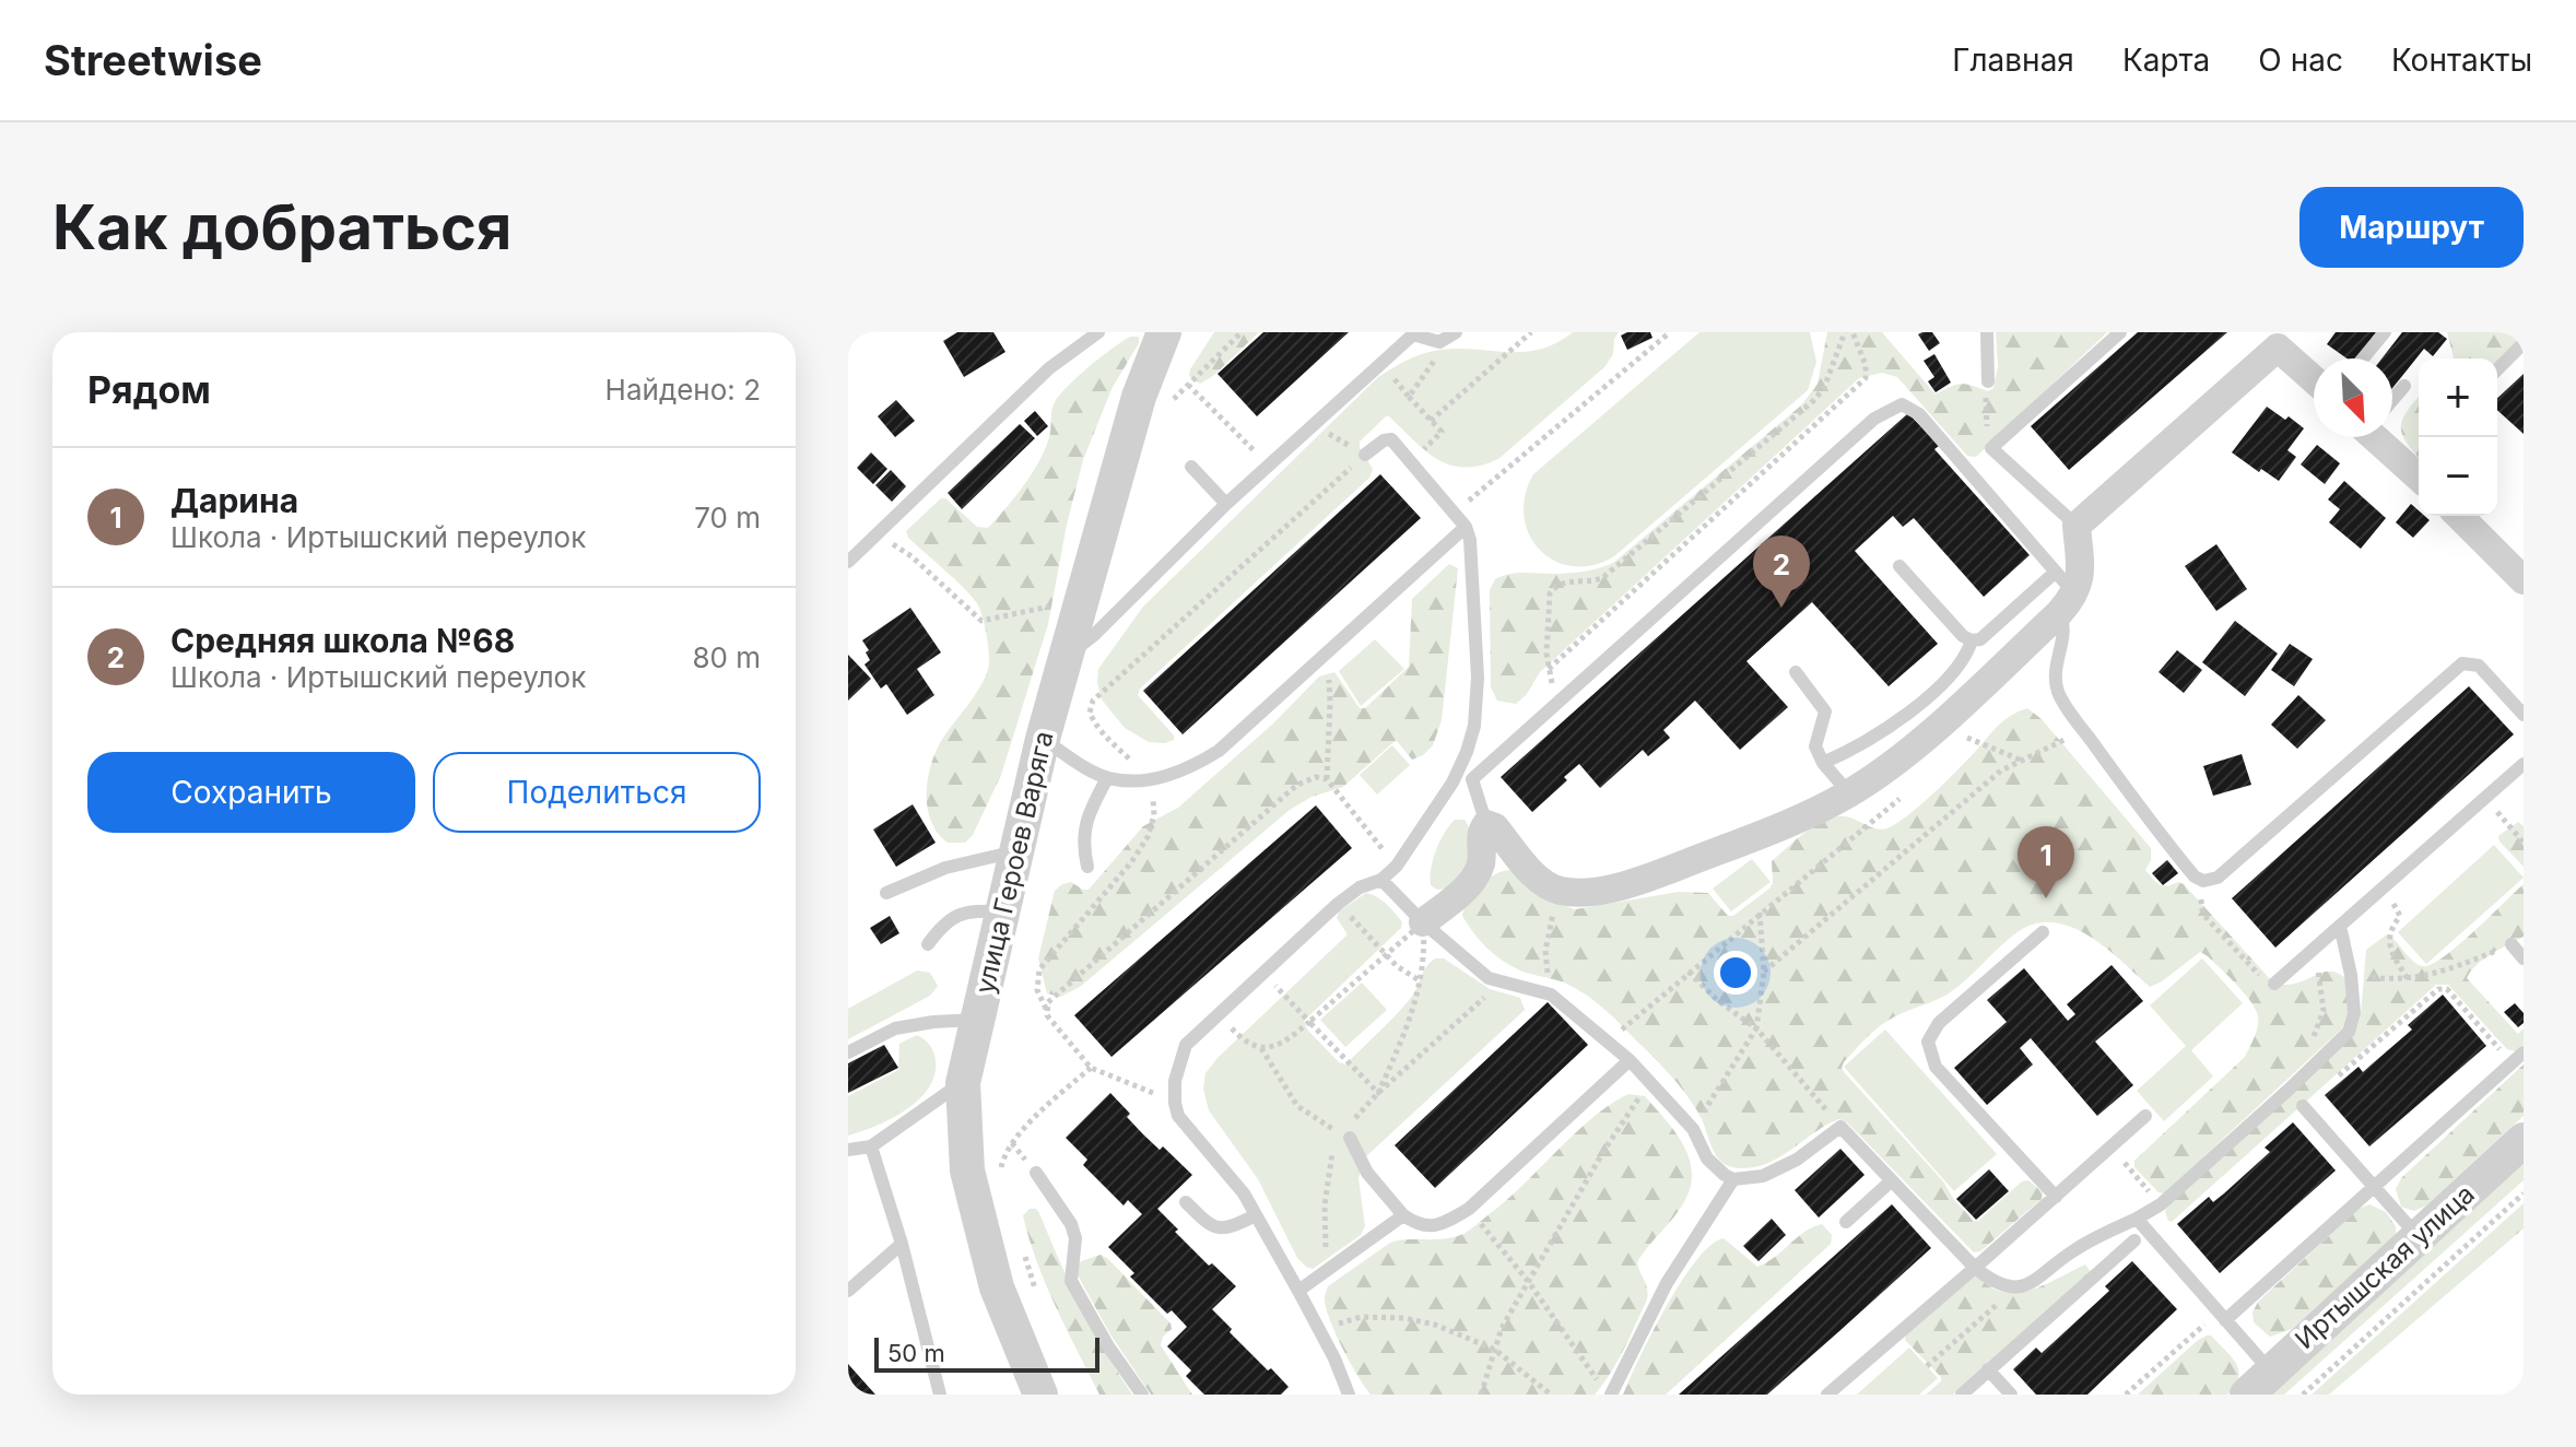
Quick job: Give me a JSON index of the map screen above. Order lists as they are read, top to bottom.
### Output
{
  "streets": {
    "street": ["улица Героев Варяга", "Иртышская улица"]
  },
  "scale_bar": "50 m",
  "north": "bottom right",
  "page": {
    "header": "Streetwise",
    "nav": [
      "Главная",
      "Карта",
      "О нас",
      "Контакты"
    ],
    "buttons": [
      "Маршрут",
      ["Сохранить", "Поделиться"]
    ],
    "title": "Как добраться",
    "heading": ["Рядом", "Найдено: 2"],
    "map_buttons": ["+", "−"],
    "list": [
      {
        "mark": "1",
        "name": "Дарина",
        "note": "Школа · Иртышский переулок",
        "value": "70 m"
      },
      {
        "mark": "2",
        "name": "Средняя школа №68",
        "note": "Школа · Иртышский переулок",
        "value": "80 m"
      }
    ],
    "pins": ["2", "1"],
    "scale": "50 m"
  }
}
